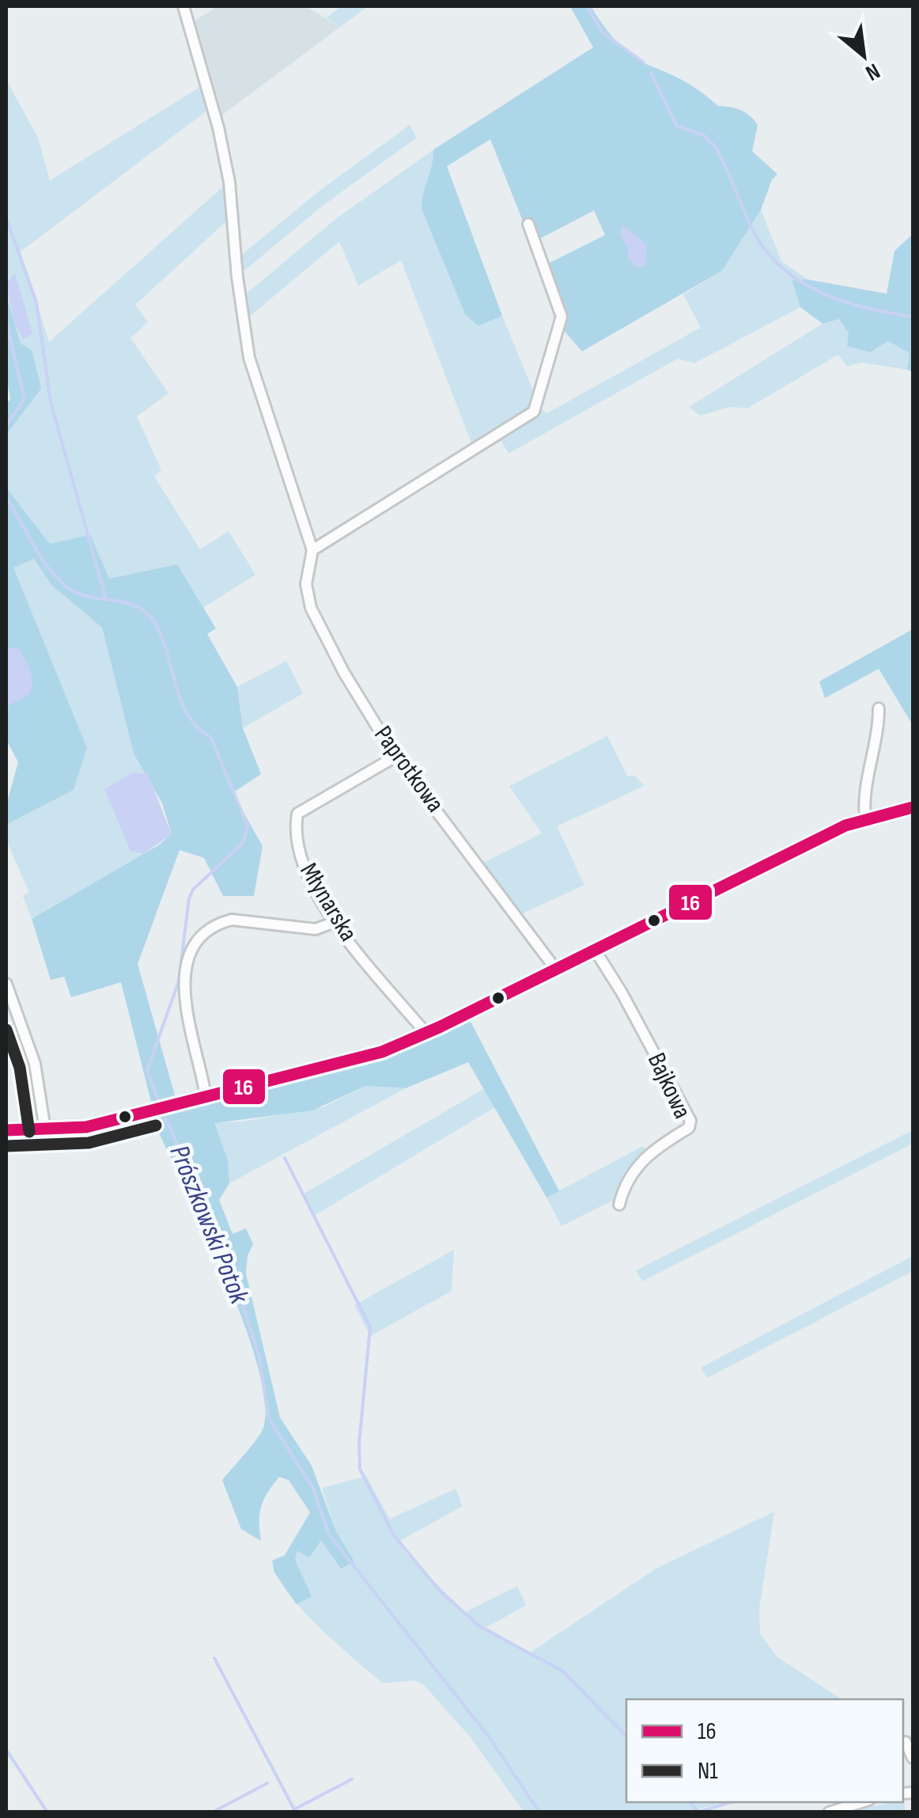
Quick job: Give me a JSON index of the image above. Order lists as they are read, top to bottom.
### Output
{
  "streets": {
    "street": ["Paprotkowa", "Młynarska", "Bajkowa"]
  },
  "crossings": [
    ["Paprotkowa", "Młynarska"]
  ],
  "water": ["Prószkowski Potok"],
  "lines": ["transit line 16", "transit line N1"],
  "legend": ["16", "N1"],
  "north": "bottom right"
}
